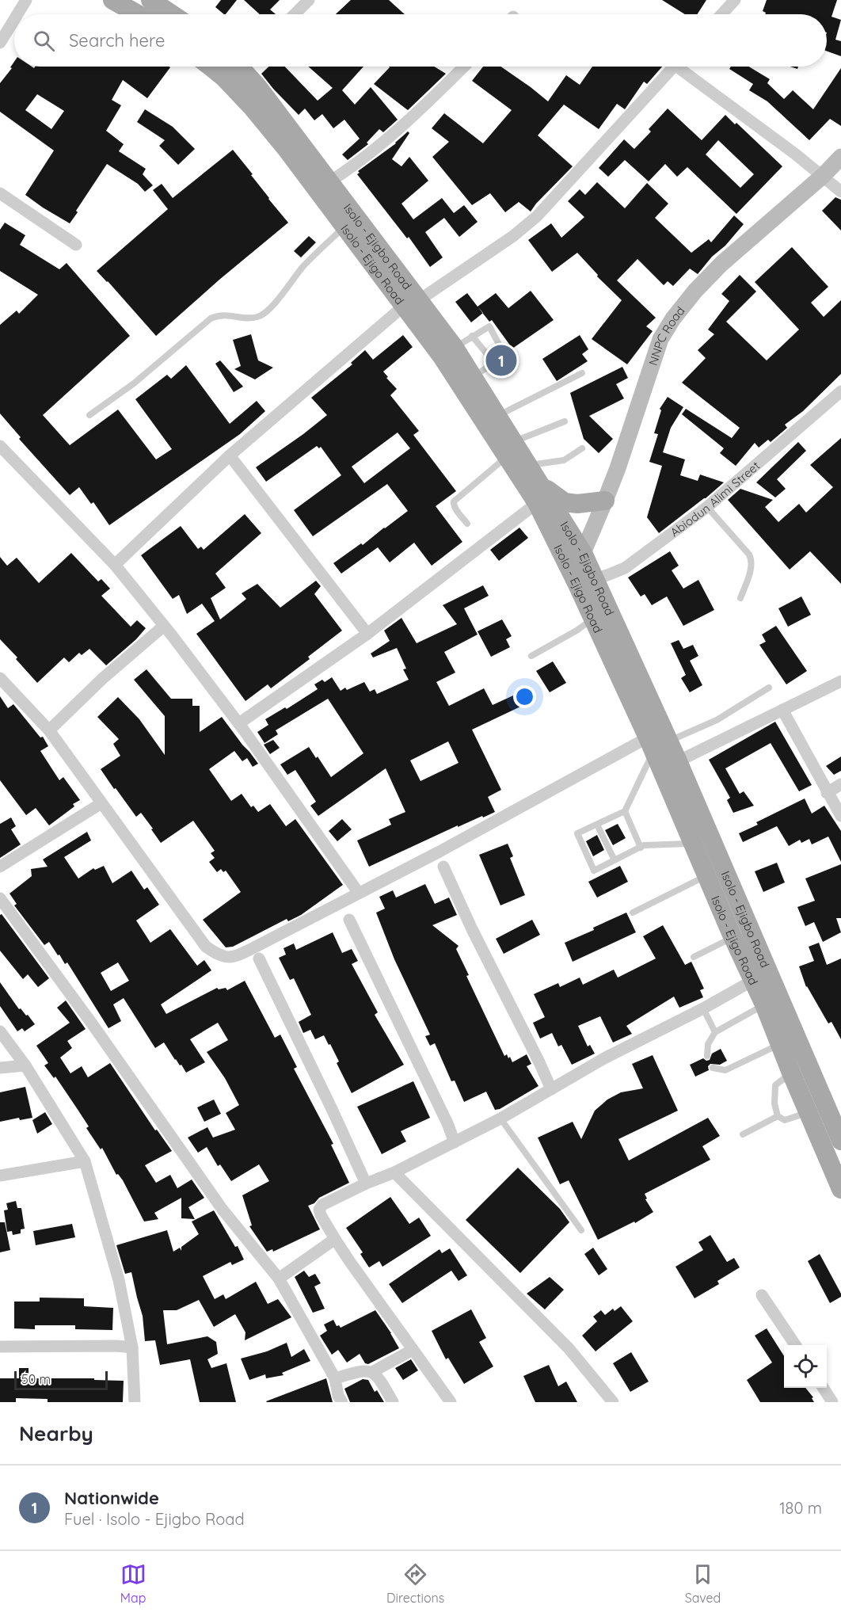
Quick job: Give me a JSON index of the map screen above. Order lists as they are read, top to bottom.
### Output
{
  "streets": {
    "main road": ["Isolo - Ejigbo Road", "Isolo - Ejigo Road"],
    "street": ["NNPC Road", "Abiodun Alimi Street"]
  },
  "crossings": [
    ["Isolo - Ejigbo Road", "Isolo - Ejigo Road"],
    ["Isolo - Ejigbo Road", "NNPC Road"],
    ["Isolo - Ejigbo Road", "Abiodun Alimi Street"],
    ["Isolo - Ejigo Road", "Abiodun Alimi Street"]
  ],
  "scale_bar": "50 m",
  "page": {
    "search": "Search here",
    "pins": "1",
    "scale": "50 m",
    "heading": "Nearby",
    "list": [
      {
        "mark": "1",
        "name": "Nationwide",
        "note": "Fuel · Isolo - Ejigbo Road",
        "value": "180 m"
      }
    ],
    "nav": ["Map", "Directions", "Saved"]
  }
}
